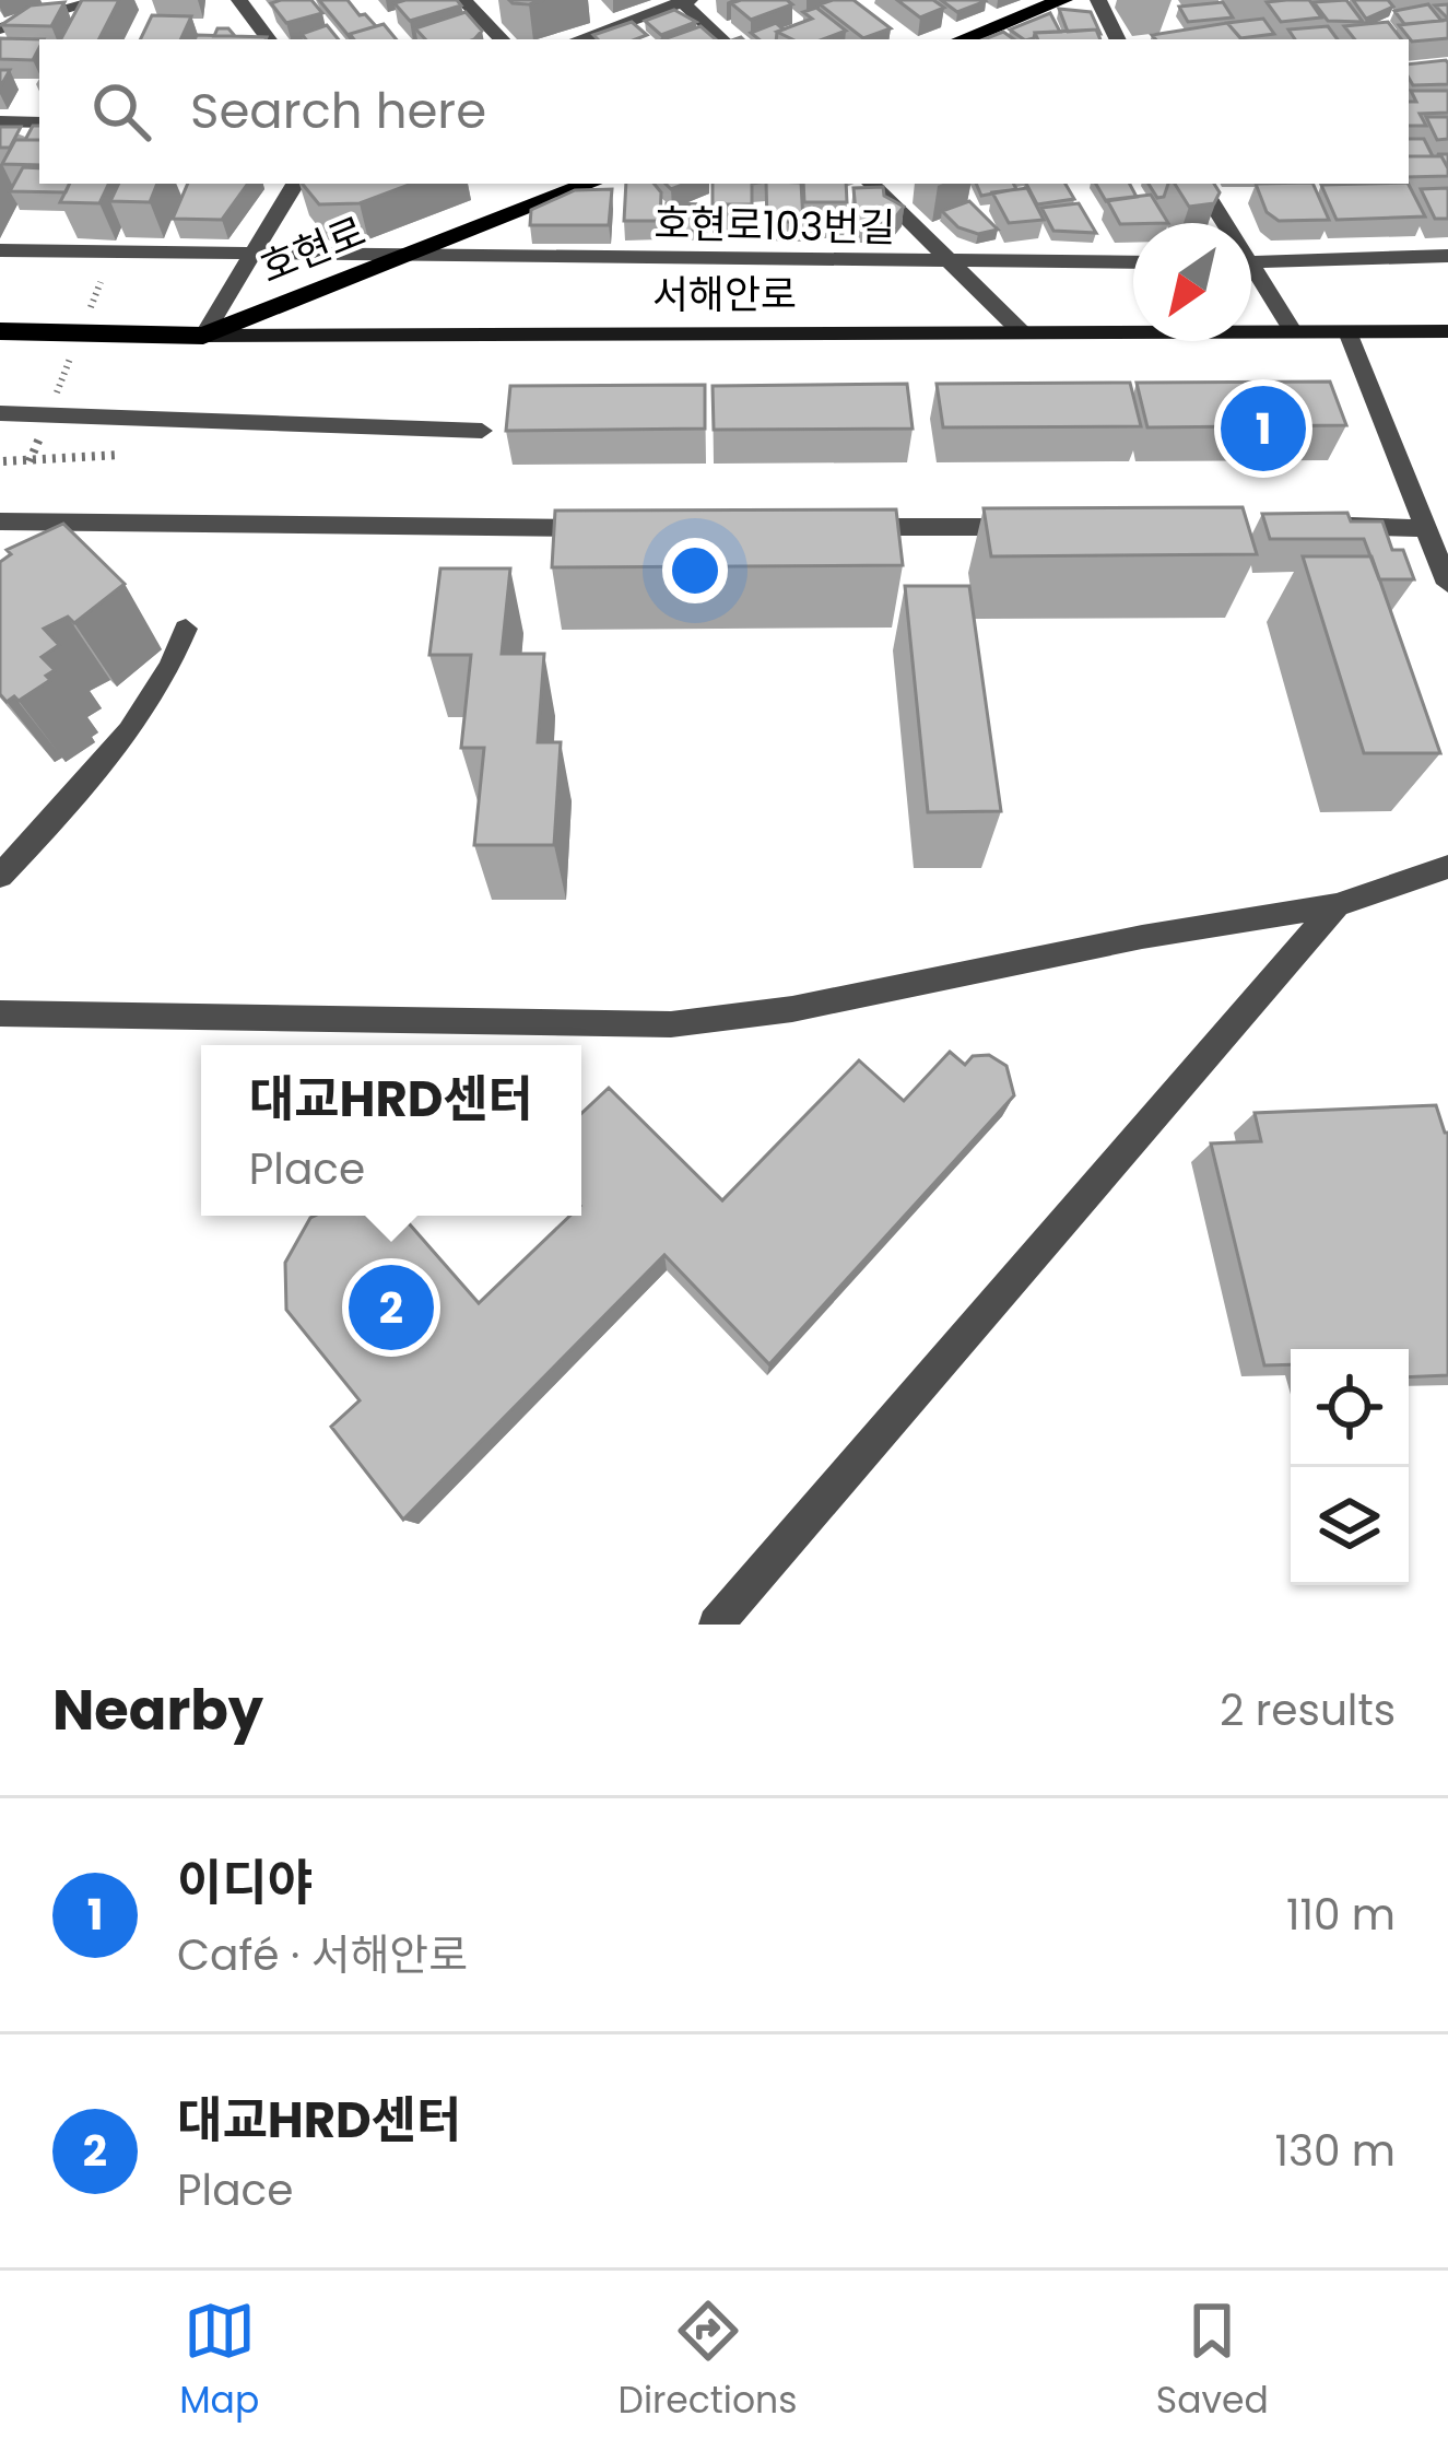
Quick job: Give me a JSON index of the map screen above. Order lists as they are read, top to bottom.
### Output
{
  "streets": {
    "main road": ["호현로", "서해안로"],
    "street": ["호현로103번길"]
  },
  "crossings": [
    ["호현로103번길", "호현로"],
    ["호현로", "서해안로"]
  ],
  "north": "bottom left",
  "page": {
    "search": "Search here",
    "pins": ["1", "2"],
    "popup": ["대교HRD센터", "Place"],
    "heading": ["Nearby", "2 results"],
    "list": [
      {
        "mark": "1",
        "name": "이디야",
        "note": "Café · 서해안로",
        "value": "110 m"
      },
      {
        "mark": "2",
        "name": "대교HRD센터",
        "note": "Place",
        "value": "130 m"
      }
    ],
    "nav": ["Map", "Directions", "Saved"]
  }
}
